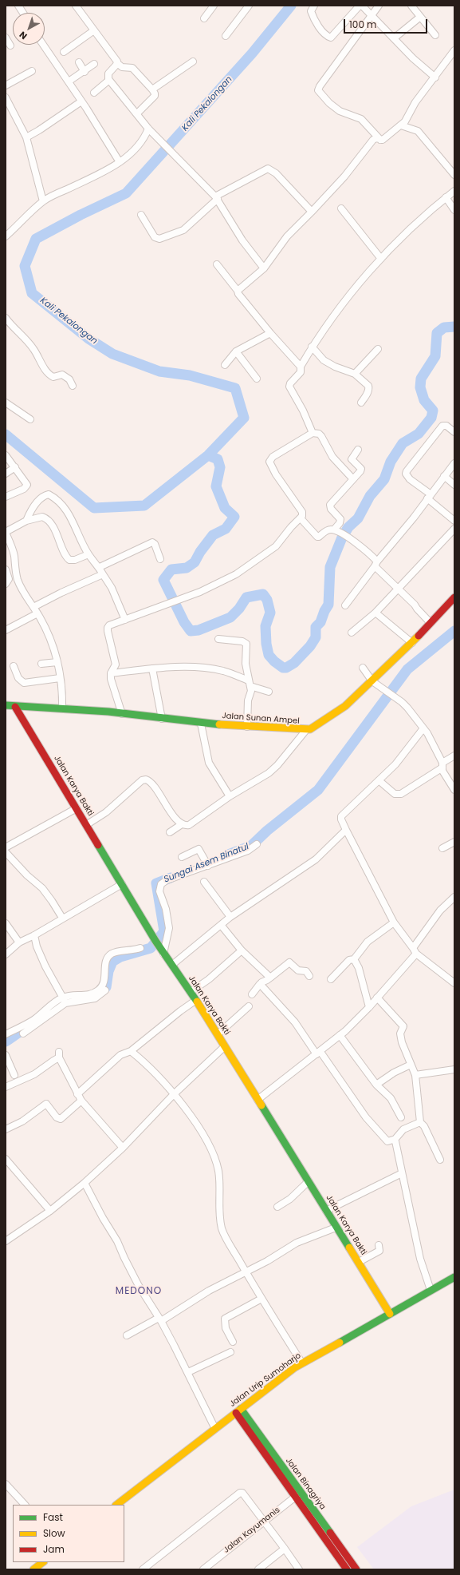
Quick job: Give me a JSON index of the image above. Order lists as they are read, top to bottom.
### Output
{
  "streets": {
    "street": [
      "Jalan Sunan Ampel",
      "Jalan Karya Bakti",
      "Jalan Urip Sumoharjo",
      "Jalan Binagriya",
      "Jalan Kayumanis"
    ]
  },
  "crossings": [
    ["Jalan Sunan Ampel", "Jalan Karya Bakti"],
    ["Jalan Karya Bakti", "Jalan Urip Sumoharjo"],
    ["Jalan Urip Sumoharjo", "Jalan Binagriya"],
    ["Jalan Binagriya", "Jalan Kayumanis"]
  ],
  "districts": ["MEDONO"],
  "water": ["Kali Pekalongan", "Sungai Asem Binatul"],
  "legend": ["Fast", "Slow", "Jam"],
  "scale_bar": "100 m",
  "north": "bottom left"
}
